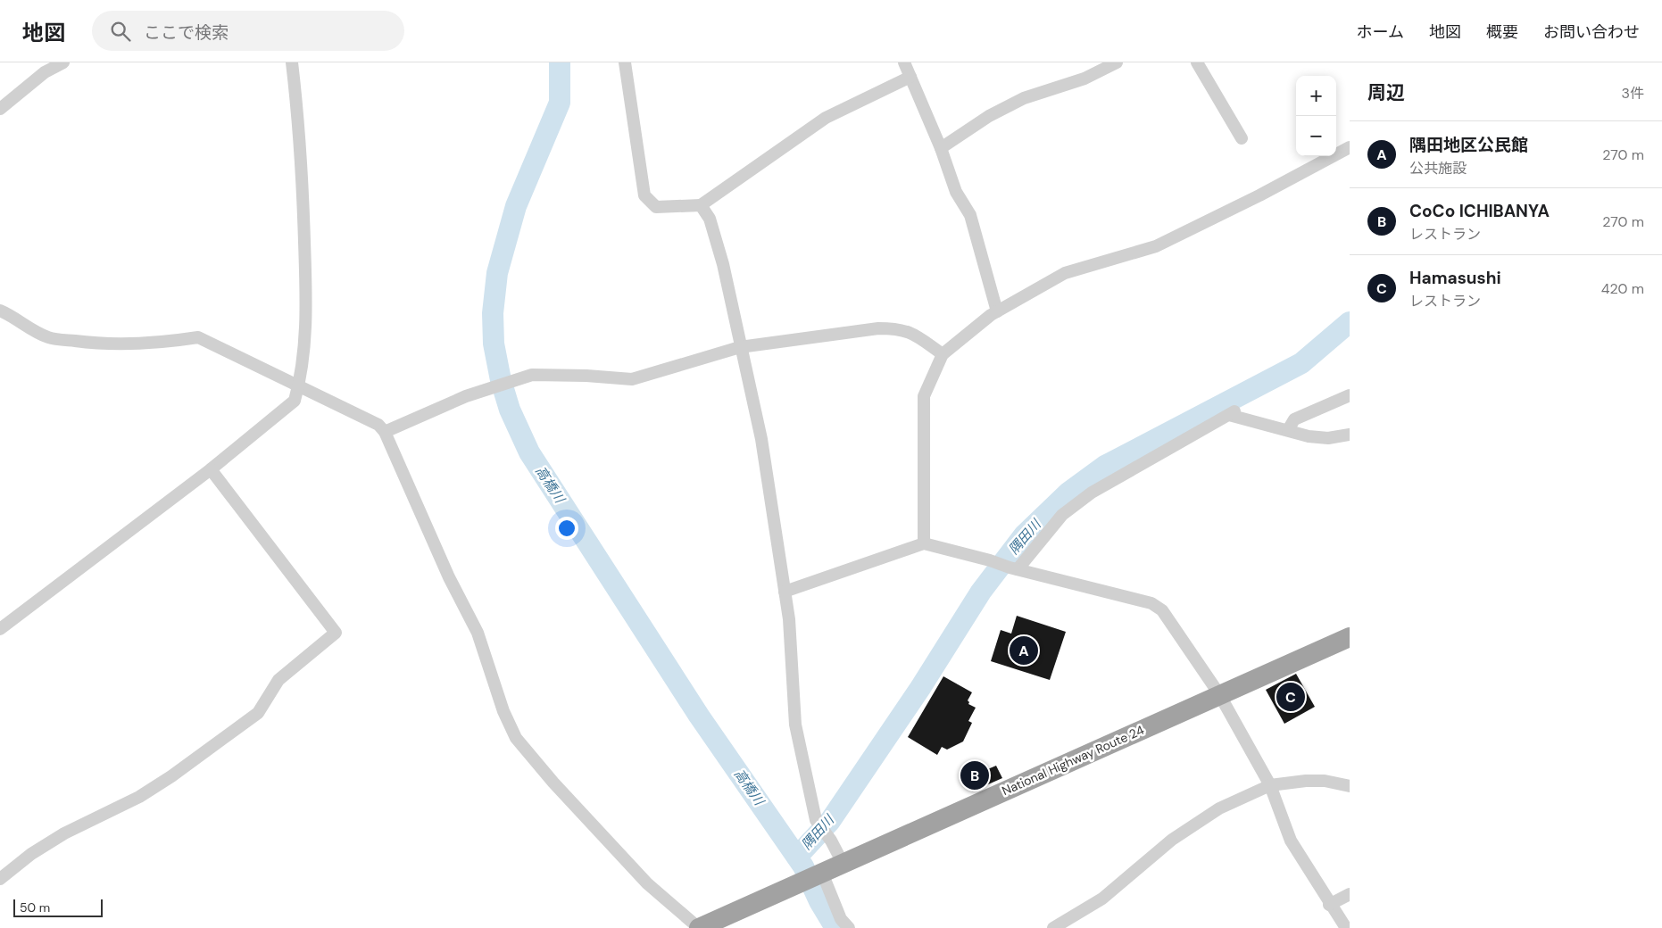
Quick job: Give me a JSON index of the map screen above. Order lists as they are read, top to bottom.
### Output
{
  "streets": {
    "highway": ["National Highway Route 24"]
  },
  "water": ["高橋川", "隅田川"],
  "scale_bar": "50 m",
  "page": {
    "header": "地図",
    "search": "ここで検索",
    "nav": [
      "ホーム",
      "地図",
      "概要",
      "お問い合わせ"
    ],
    "heading": ["周辺", "3件"],
    "map_buttons": ["+", "−"],
    "list": [
      {
        "mark": "A",
        "name": "隅田地区公民館",
        "note": "公共施設",
        "value": "270 m"
      },
      {
        "mark": "B",
        "name": "CoCo ICHIBANYA",
        "note": "レストラン",
        "value": "270 m"
      },
      {
        "mark": "C",
        "name": "Hamasushi",
        "note": "レストラン",
        "value": "420 m"
      }
    ],
    "pins": ["A", "C", "B"],
    "scale": "50 m"
  }
}
